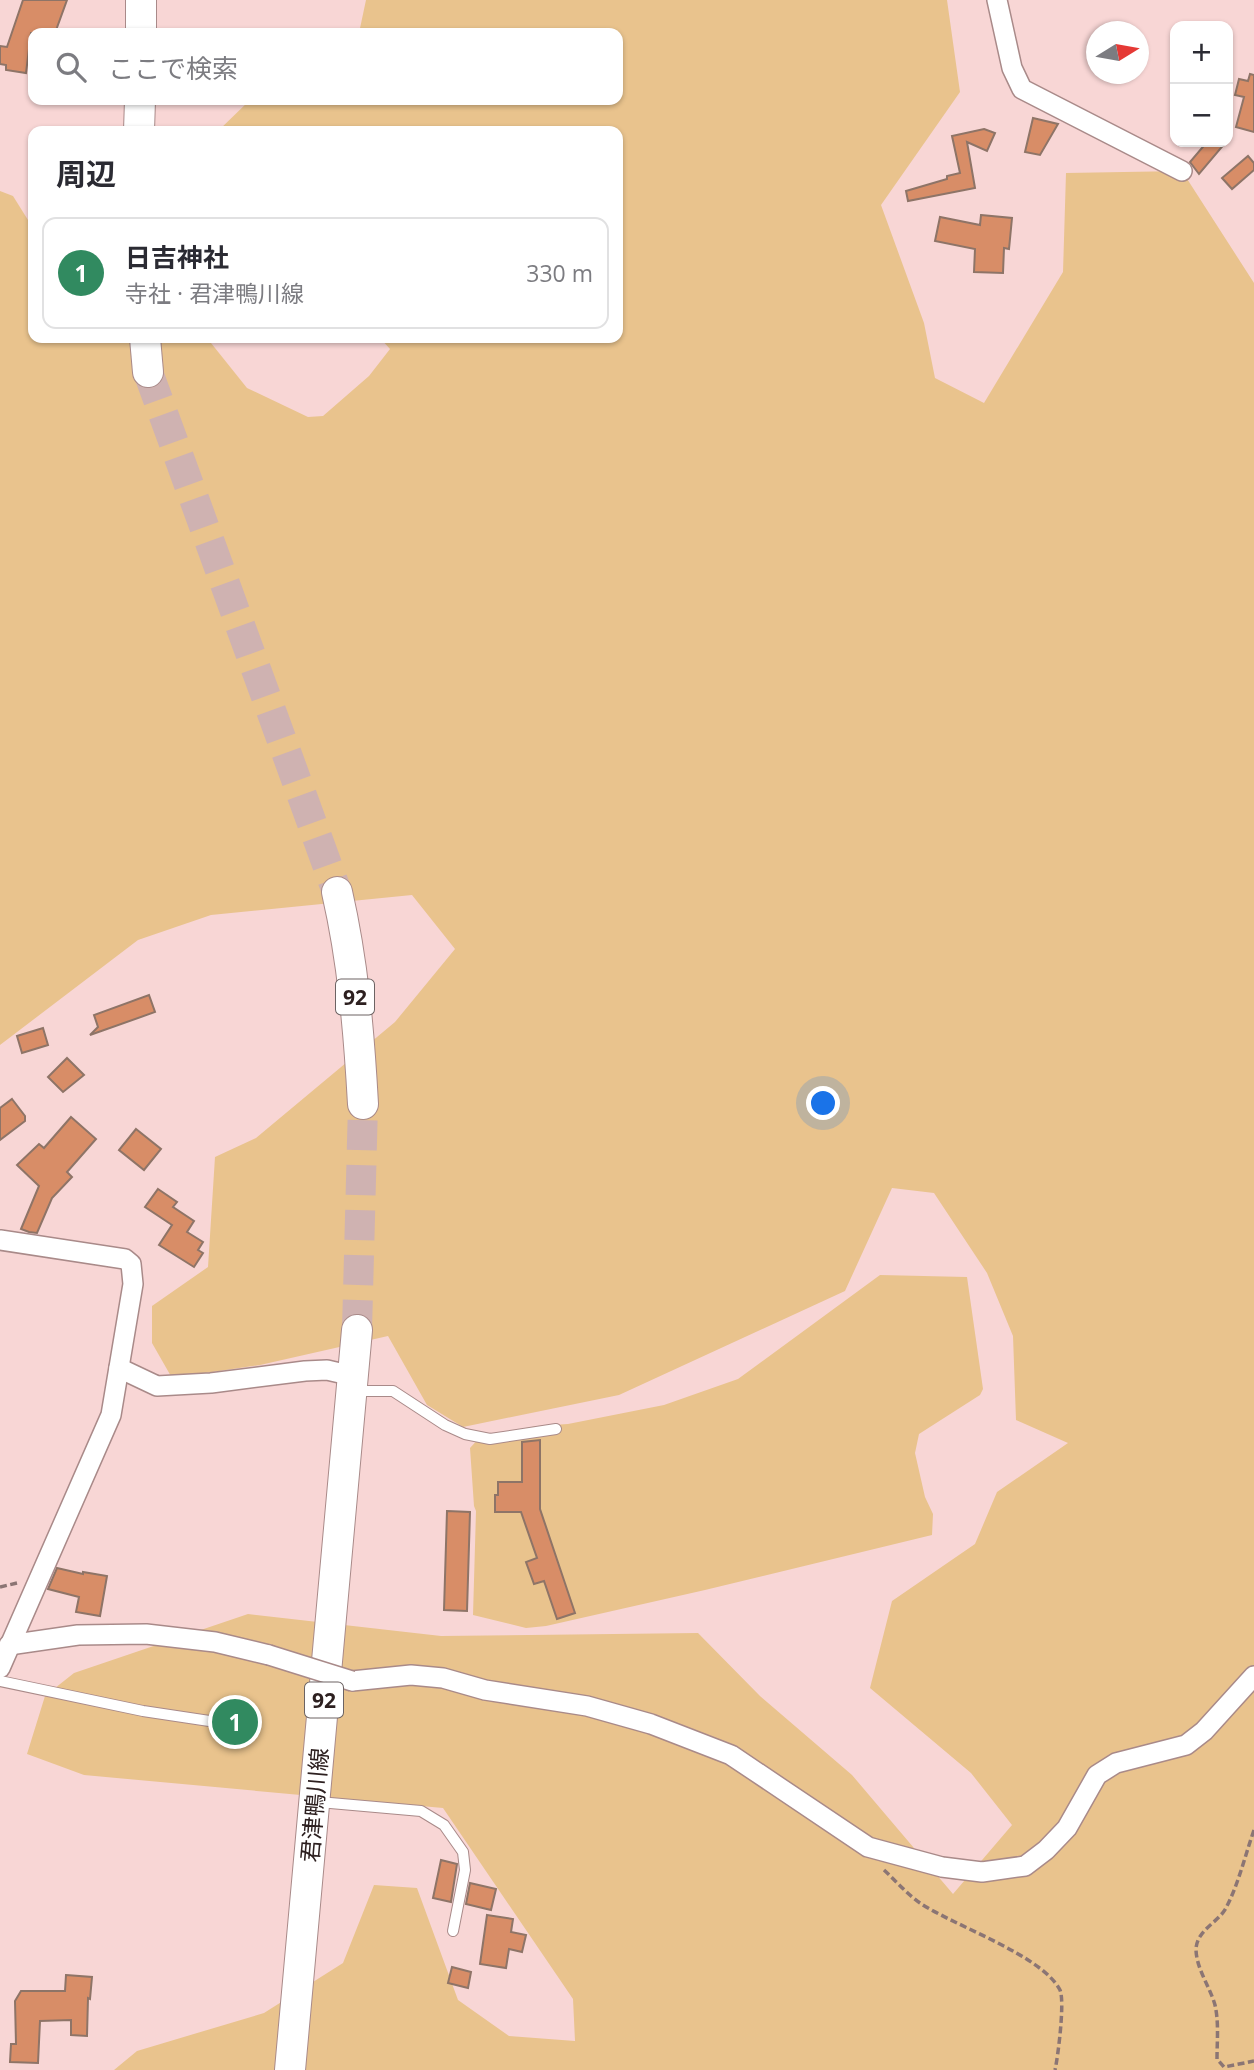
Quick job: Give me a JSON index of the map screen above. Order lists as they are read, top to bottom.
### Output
{
  "streets": {
    "main road": ["92", "君津鴨川線"]
  },
  "north": "right",
  "page": {
    "map_buttons": ["+", "−"],
    "search": "ここで検索",
    "heading": "周辺",
    "list": [
      {
        "mark": "1",
        "name": "日吉神社",
        "note": "寺社 · 君津鴨川線",
        "value": "330 m"
      }
    ],
    "pins": "1"
  }
}
